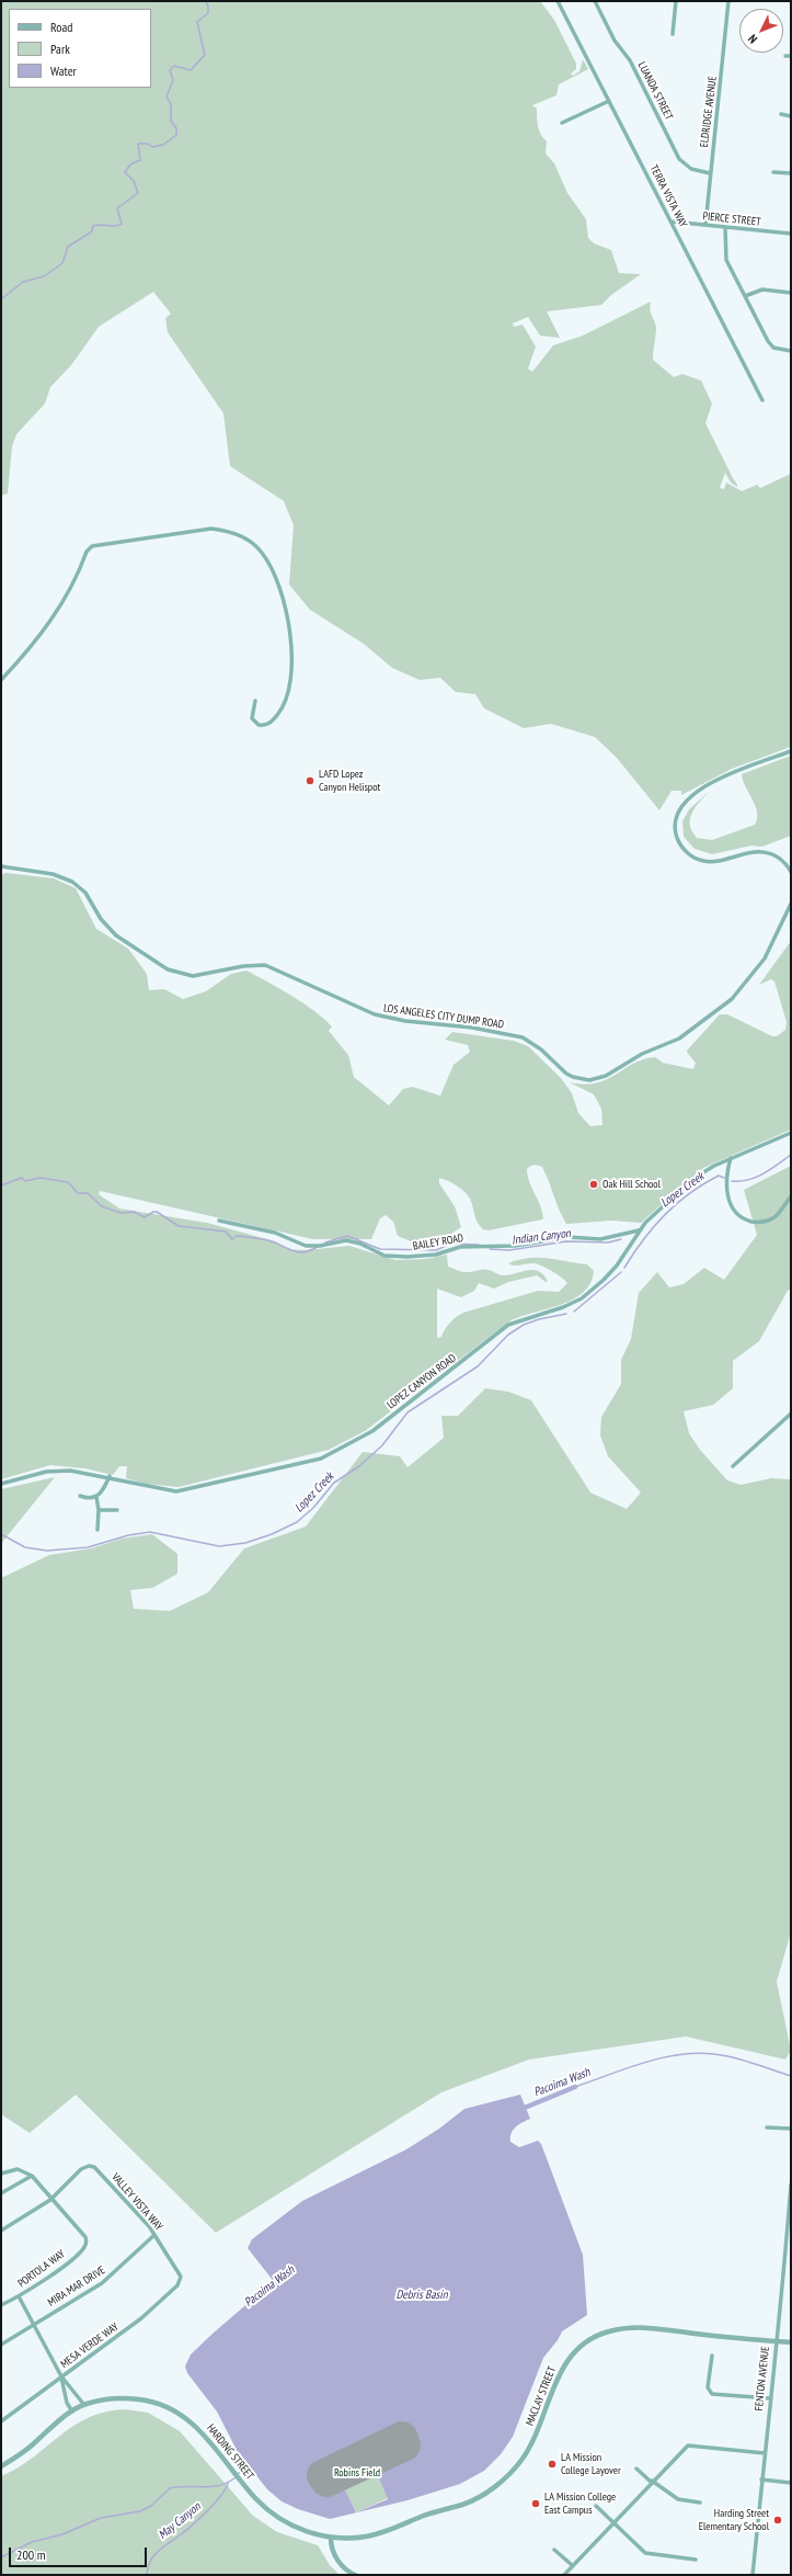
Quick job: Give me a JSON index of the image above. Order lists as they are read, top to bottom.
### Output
{
  "streets": {
    "street": [
      "LUANDA STREET",
      "ELDRIDGE AVENUE",
      "TERRA VISTA WAY",
      "PIERCE STREET",
      "LOS ANGELES CITY DUMP ROAD",
      "BAILEY ROAD",
      "LOPEZ CANYON ROAD",
      "VALLEY VISTA WAY",
      "PORTOLA WAY",
      "MIRA MAR DRIVE",
      "MESA VERDE WAY",
      "FENTON AVENUE",
      "MACLAY STREET",
      "HARDING STREET"
    ]
  },
  "crossings": [
    ["LUANDA STREET", "ELDRIDGE AVENUE"],
    ["ELDRIDGE AVENUE", "PIERCE STREET"],
    ["TERRA VISTA WAY", "PIERCE STREET"],
    ["BAILEY ROAD", "LOPEZ CANYON ROAD"],
    ["VALLEY VISTA WAY", "PORTOLA WAY"],
    ["VALLEY VISTA WAY", "MIRA MAR DRIVE"],
    ["VALLEY VISTA WAY", "MESA VERDE WAY"],
    ["FENTON AVENUE", "MACLAY STREET"],
    ["MACLAY STREET", "HARDING STREET"]
  ],
  "water": [
    "Lopez Creek",
    "Indian Canyon",
    "Pacoima Wash",
    "Debris Basin",
    "May Canyon"
  ],
  "parks": ["Robins Field"],
  "places": [
    "LAFD Lopez Canyon Helispot",
    "Oak Hill School",
    "LA Mission College Layover",
    "LA Mission College East Campus",
    "Harding Street Elementary School"
  ],
  "legend": ["Road", "Park", "Water"],
  "scale_bar": "200 m",
  "north": "bottom left"
}
